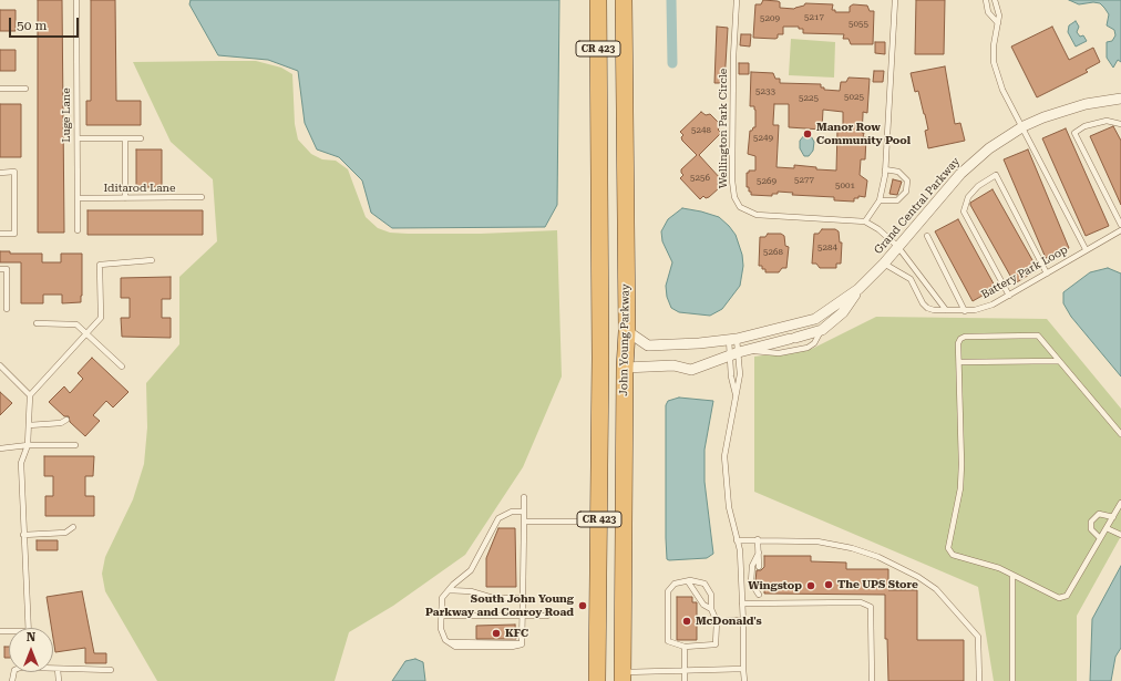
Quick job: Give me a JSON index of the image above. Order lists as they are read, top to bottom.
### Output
{
  "streets": {
    "highway": ["CR 423", "John Young Parkway"],
    "street": ["Grand Central Parkway"],
    "lane": [
      "Luge Lane",
      "Wellington Park Circle",
      "Iditarod Lane",
      "Battery Park Loop"
    ]
  },
  "crossings": [
    ["Luge Lane", "Iditarod Lane"],
    ["Grand Central Parkway", "Battery Park Loop"],
    ["Grand Central Parkway", "John Young Parkway"]
  ],
  "places": [
    "Manor Row Community Pool",
    "The UPS Store",
    "Wingstop",
    "South John Young Parkway and Conroy Road",
    "McDonald's",
    "KFC"
  ],
  "house_numbers": [
    "5217",
    "5209",
    "5055",
    "5233",
    "5025",
    "5225",
    "5248",
    "5249",
    "5256",
    "5277",
    "5269",
    "5001",
    "5284",
    "5268"
  ],
  "scale_bar": "50 m",
  "north": "top"
}
